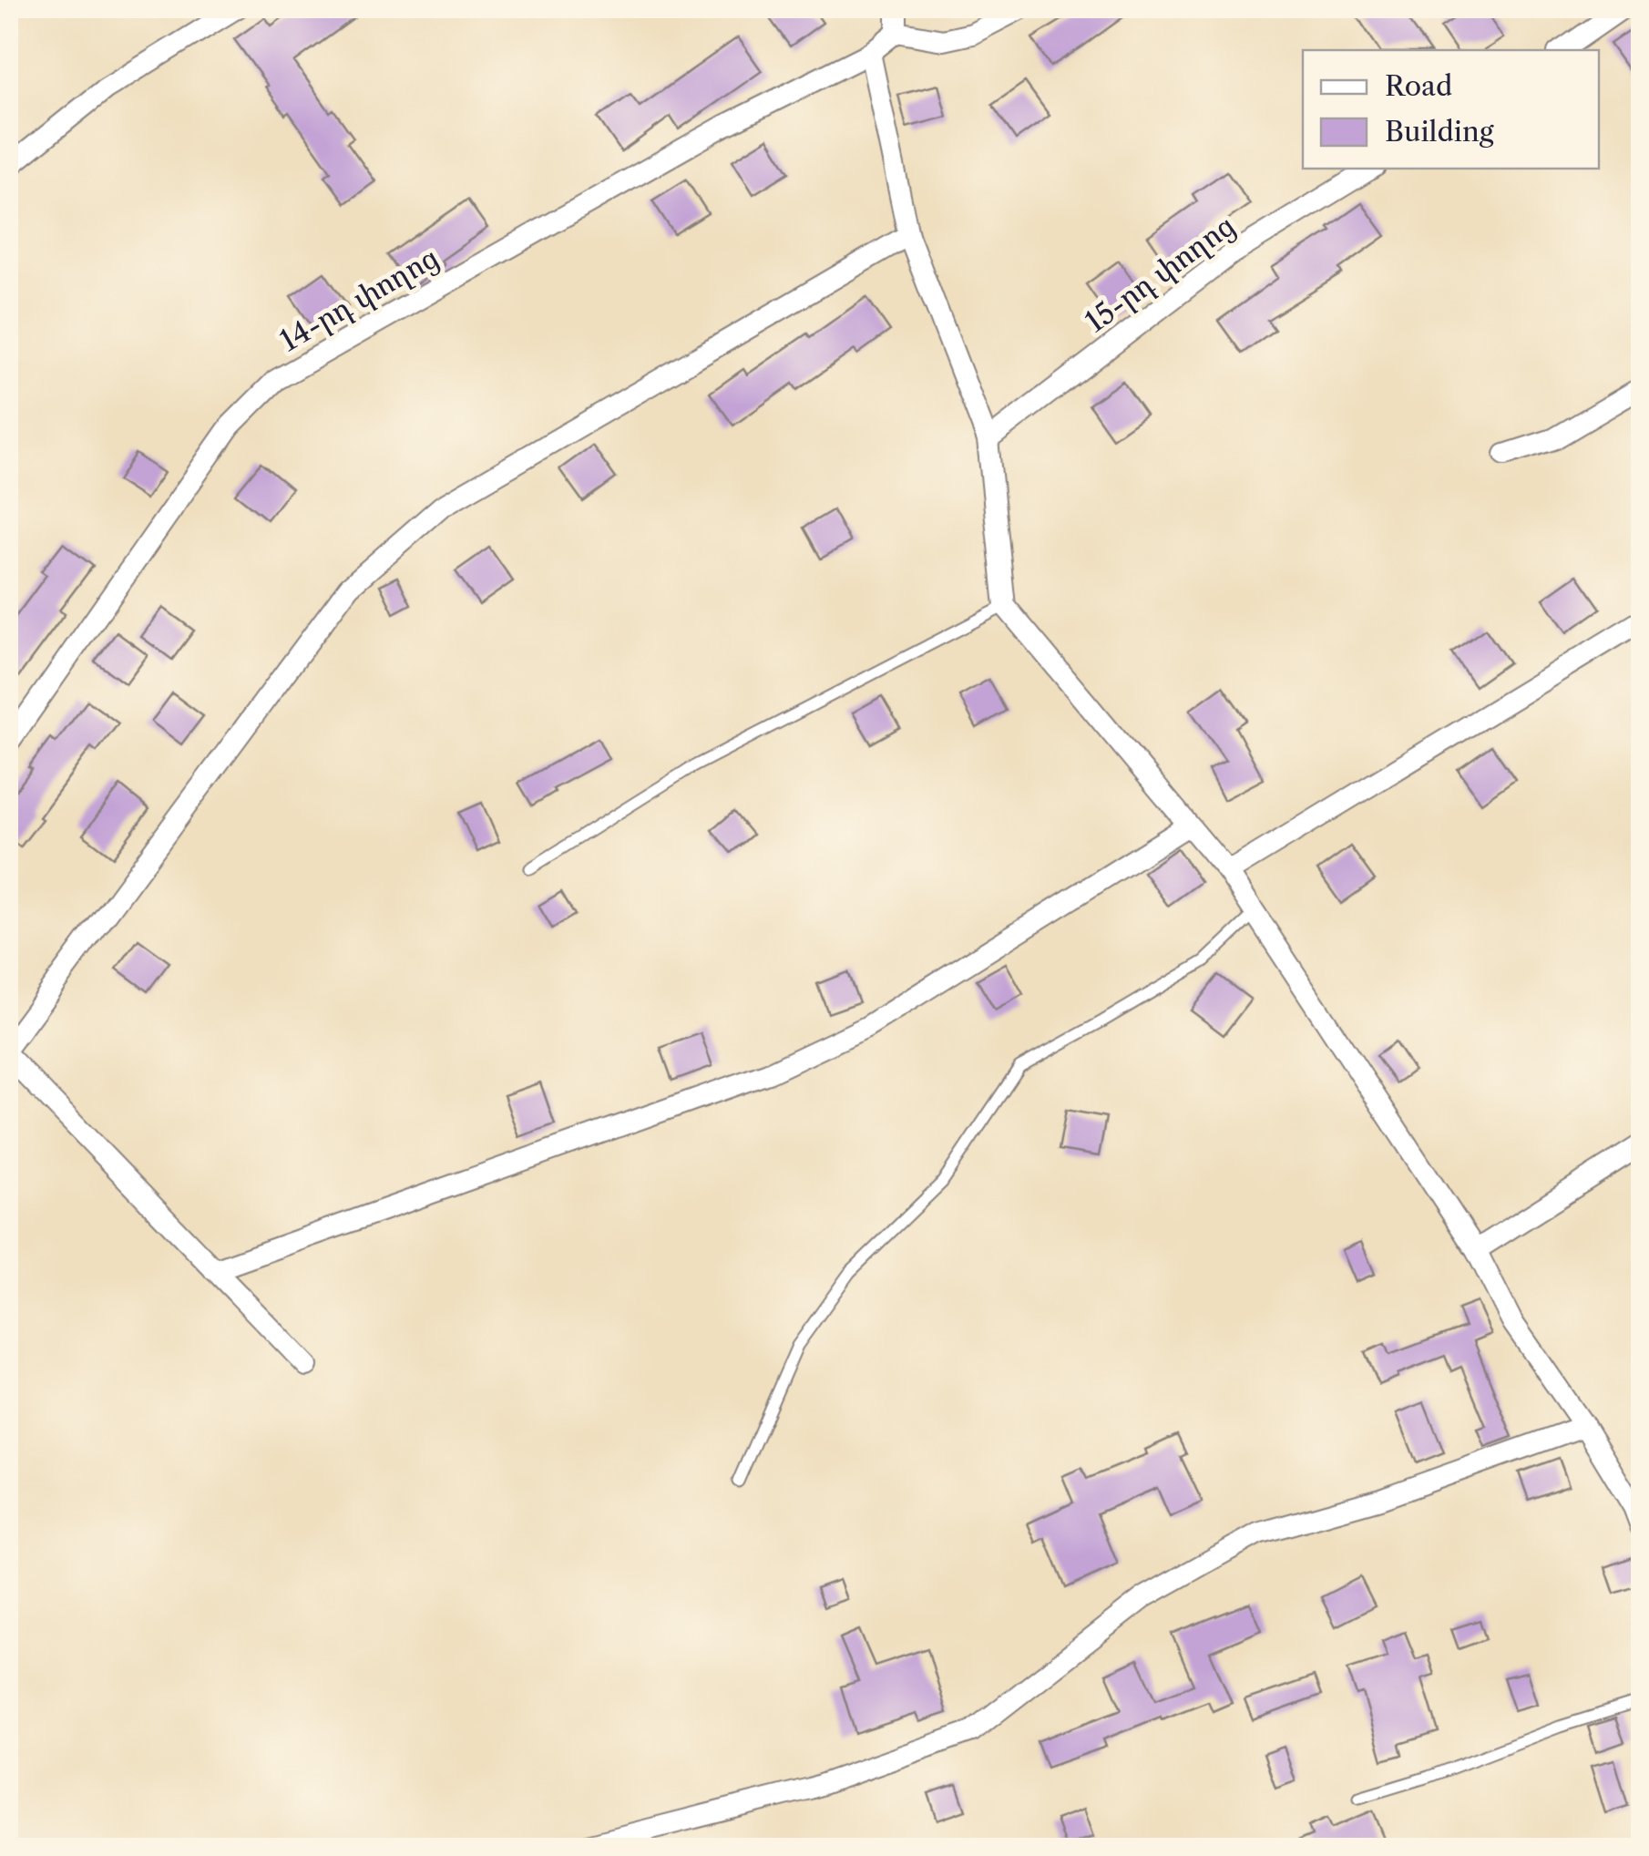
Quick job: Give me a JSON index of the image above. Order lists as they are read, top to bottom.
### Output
{
  "streets": {
    "street": ["15-րդ փողոց", "14-րդ փողոց"]
  },
  "legend": ["Road", "Building"]
}
